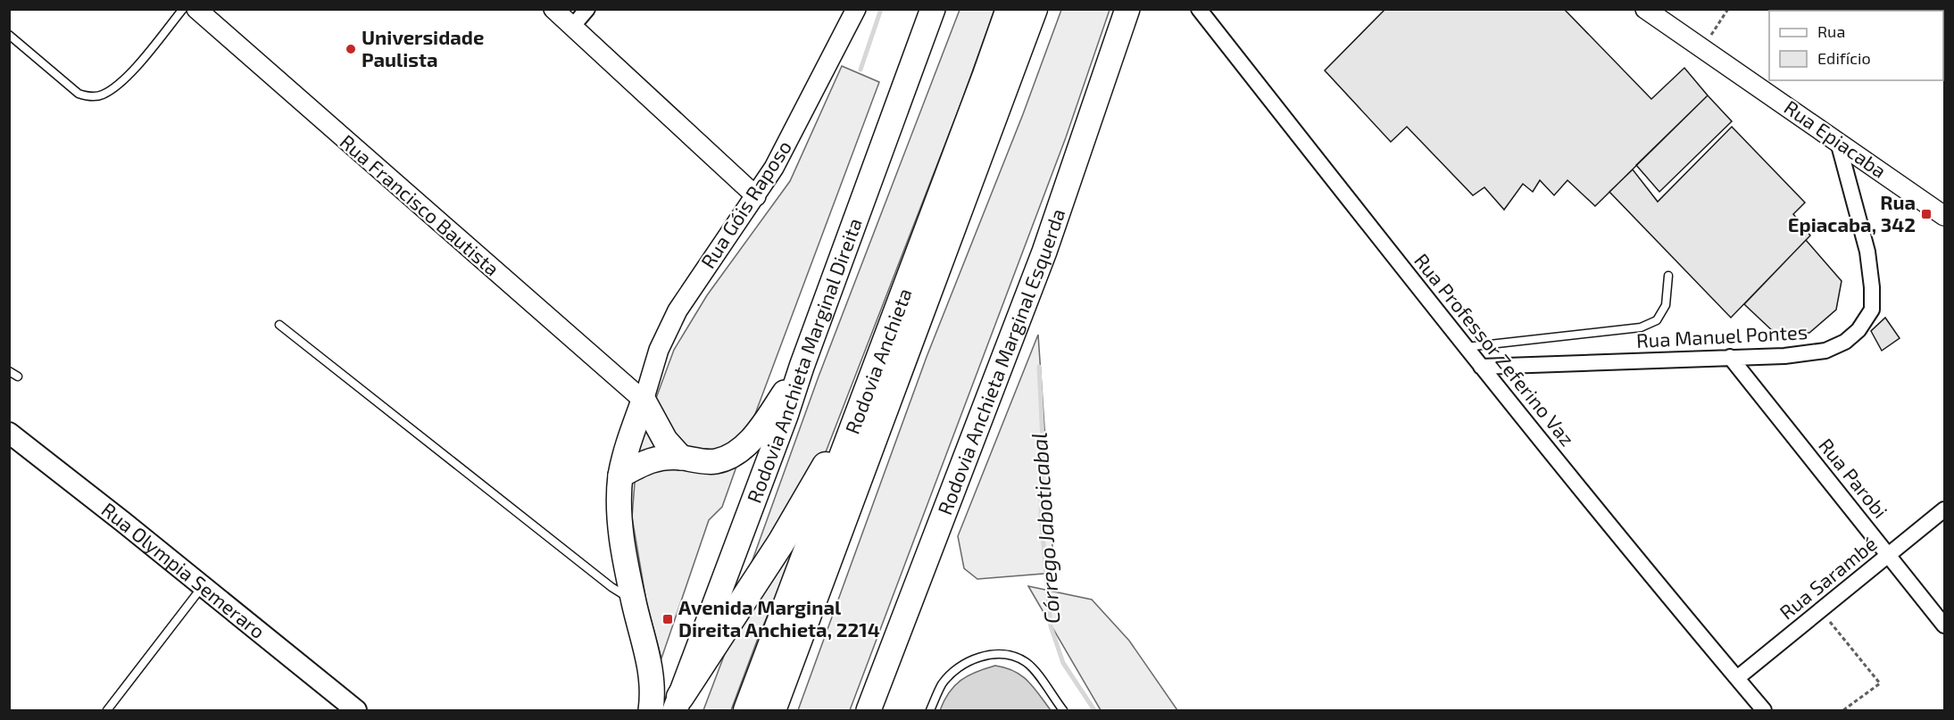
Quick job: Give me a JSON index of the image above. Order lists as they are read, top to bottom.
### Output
{
  "streets": {
    "highway": ["Rodovia Anchieta Marginal Direita", "Rodovia Anchieta", "Rodovia Anchieta Marginal Esquerda"],
    "main road": ["Rua Olympia Semeraro"],
    "street": [
      "Rua Epiacaba",
      "Rua Góis Raposo",
      "Rua Francisco Bautista",
      "Rua Manuel Pontes",
      "Rua Professor Zeferino Vaz",
      "Rua Parobi",
      "Rua Sarambé"
    ]
  },
  "crossings": [
    ["Rua Epiacaba", "Rua Manuel Pontes"],
    ["Rua Góis Raposo", "Rua Francisco Bautista"],
    ["Rua Manuel Pontes", "Rua Professor Zeferino Vaz"],
    ["Rua Manuel Pontes", "Rua Parobi"],
    ["Rua Professor Zeferino Vaz", "Rua Sarambé"],
    ["Rua Parobi", "Rua Sarambé"]
  ],
  "water": ["Córrego Jaboticabal"],
  "places": {
    "other": ["Universidade Paulista"],
    "transit": ["Rua Epiacaba, 342", "Avenida Marginal Direita Anchieta, 2214"]
  },
  "legend": ["Rua", "Edifício"]
}
